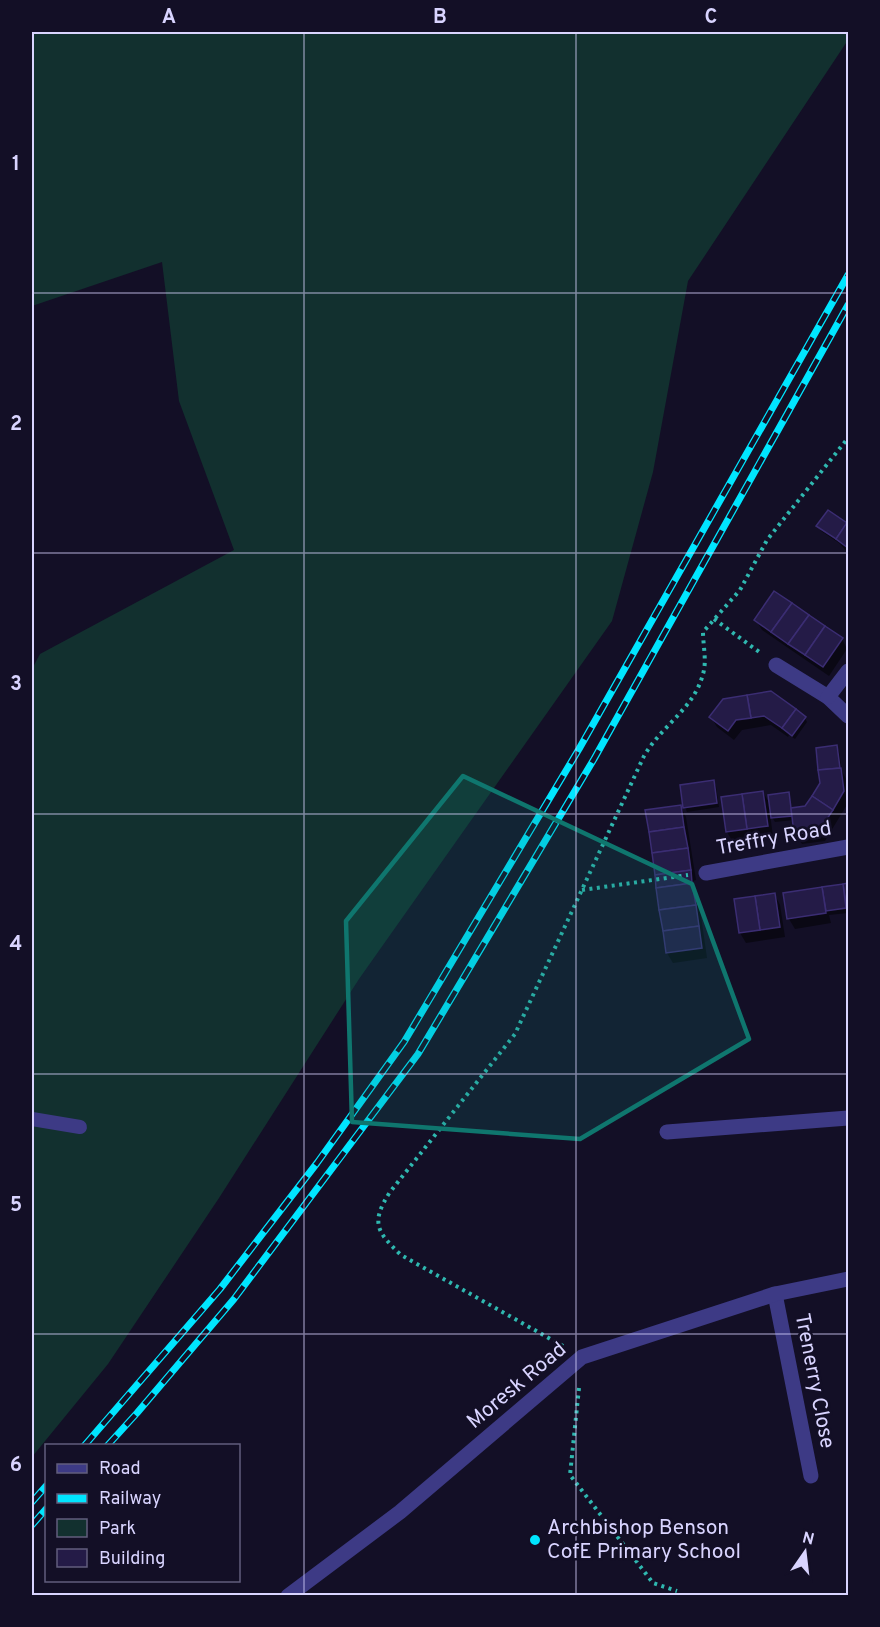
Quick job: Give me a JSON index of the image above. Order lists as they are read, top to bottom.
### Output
{
  "streets": {
    "street": ["Treffry Road", "Trenerry Close", "Moresk Road"]
  },
  "crossings": [
    ["Trenerry Close", "Moresk Road"]
  ],
  "places": ["Archbishop Benson CofE Primary School"],
  "legend": [
    "Road",
    "Railway",
    "Park",
    "Building"
  ],
  "north": "top",
  "grid": {
    "columns": ["A", "B", "C"],
    "rows": [
      "1",
      "2",
      "3",
      "4",
      "5",
      "6"
    ]
  }
}
